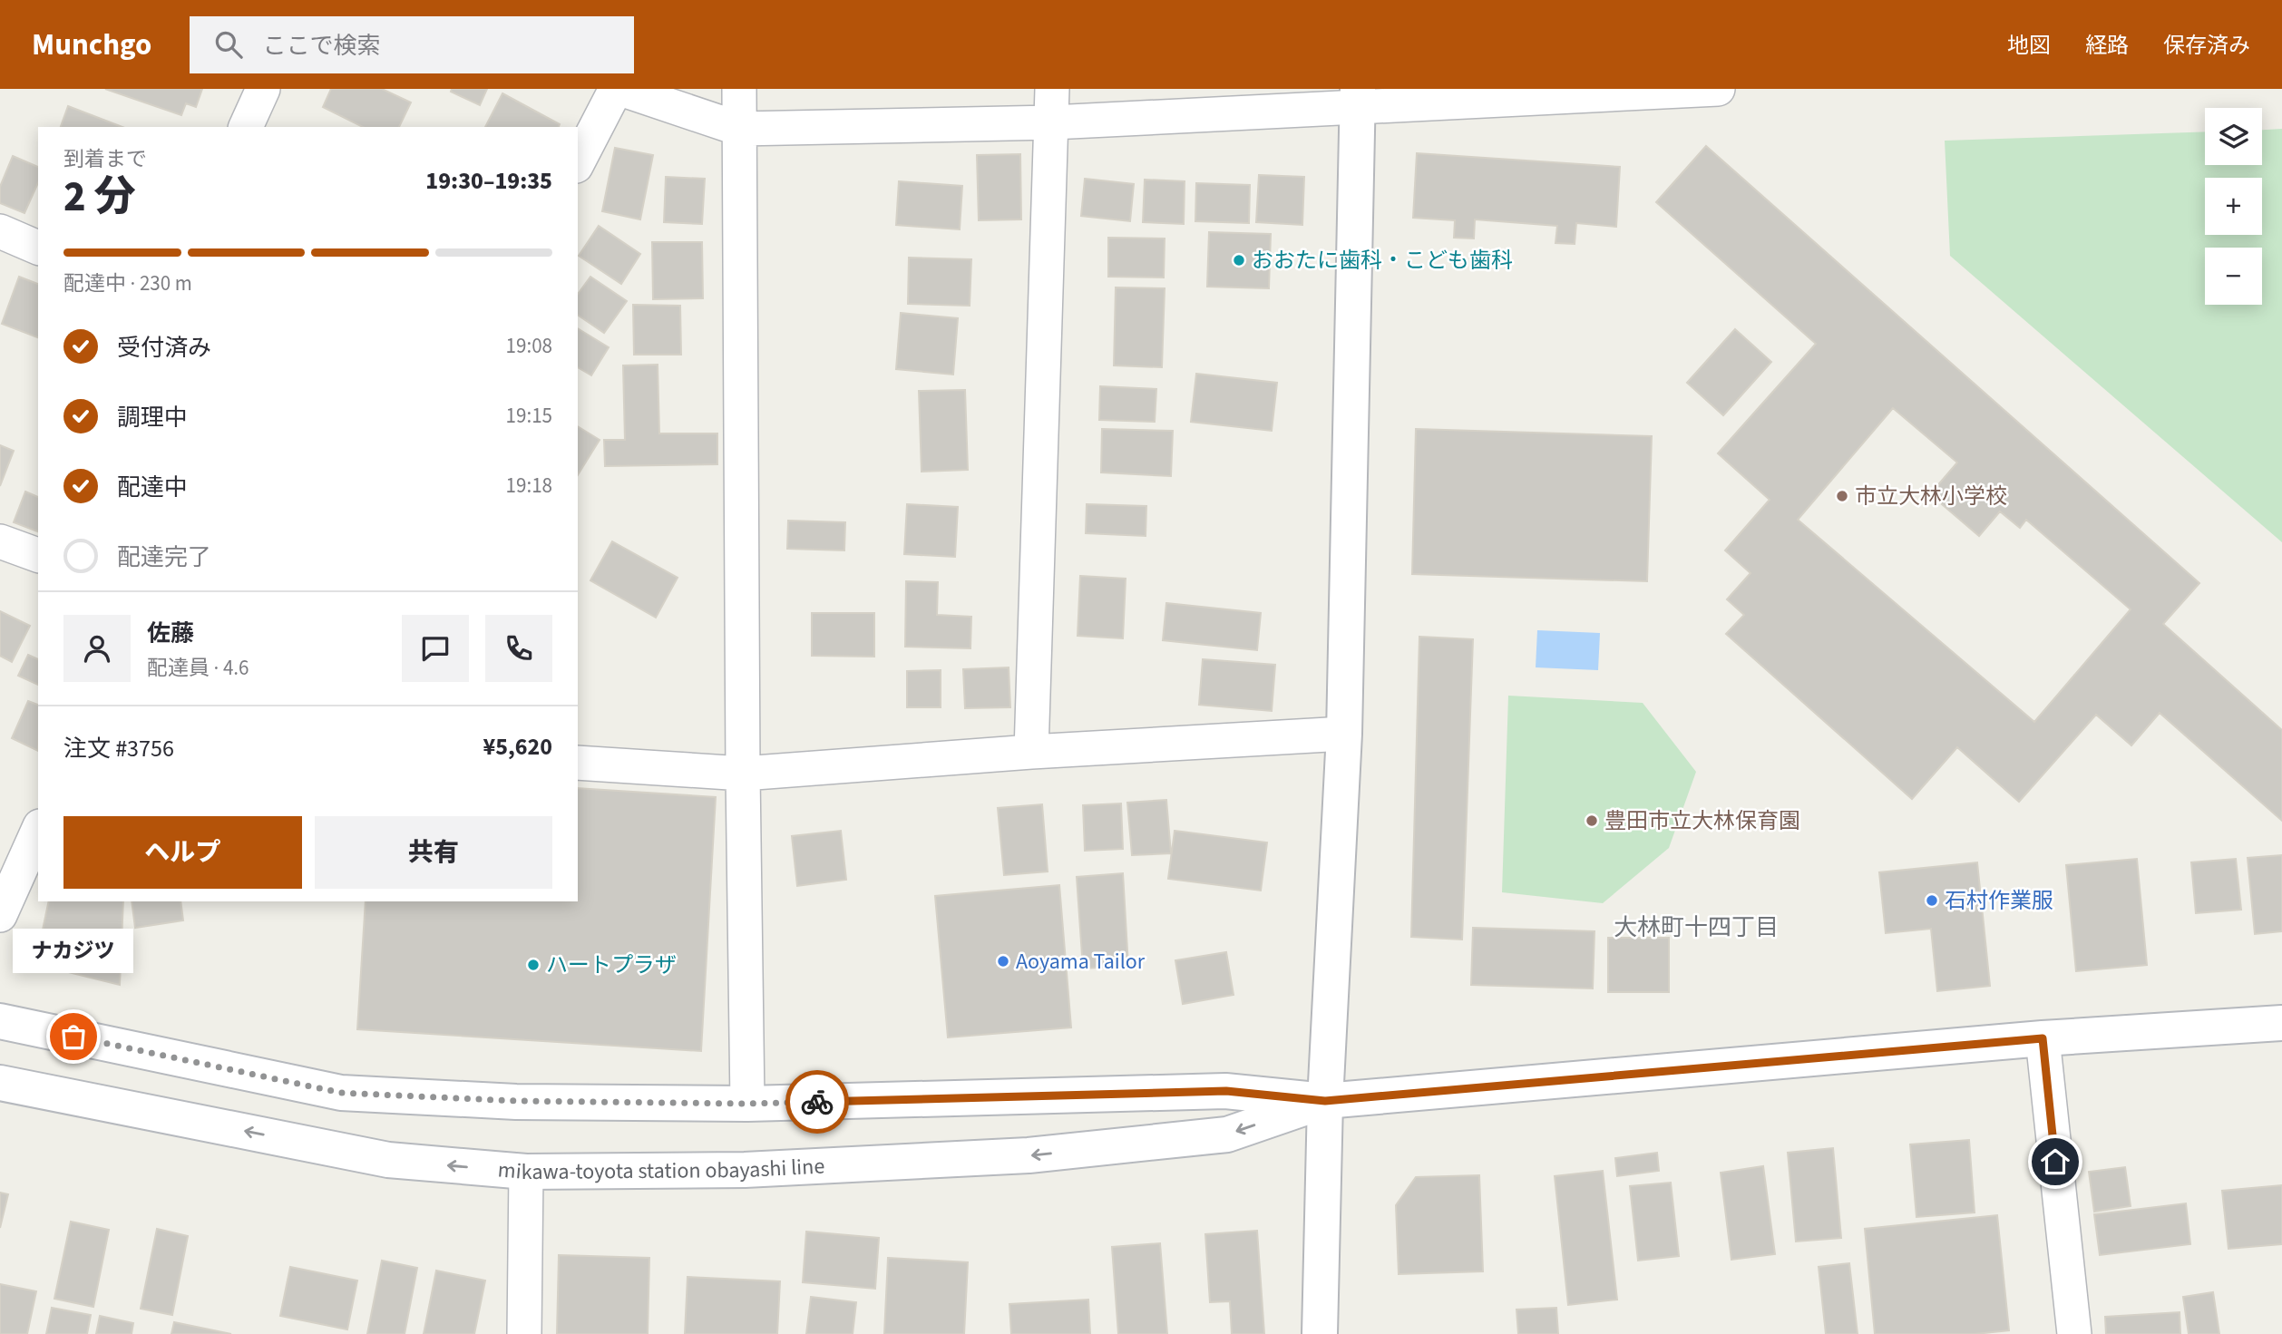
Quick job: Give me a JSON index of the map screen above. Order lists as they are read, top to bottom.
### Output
{
  "streets": {
    "main road": ["mikawa-toyota station obayashi line"]
  },
  "districts": ["大林町十四丁目"],
  "places": [
    "おおたに歯科・こども歯科",
    "市立大林小学校",
    "豊田市立大林保育園",
    "石村作業服",
    "Aoyama Tailor",
    "ハートプラザ",
    "ナカジツ"
  ],
  "page": {
    "header": "Munchgo",
    "search": "ここで検索",
    "nav": ["地図", "経路", "保存済み"],
    "map_buttons": ["+", "−"],
    "heading": ["2 分", "到着まで", "19:30–19:35"],
    "panel": [
      "佐藤",
      "配達員 · 4.6",
      "注文 #3756",
      "¥5,620"
    ],
    "bar": "配達中 · 230 m",
    "list": [
      ["受付済み", "19:08"],
      ["調理中", "19:15"],
      ["配達中", "19:18"],
      "配達完了"
    ],
    "buttons": ["ヘルプ", "共有"],
    "bubble": "ナカジツ"
  }
}
